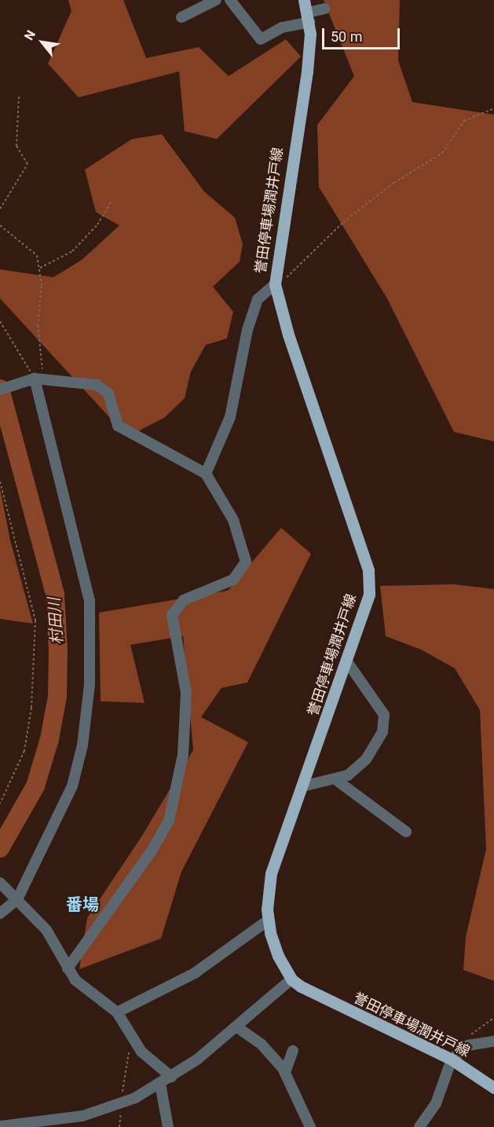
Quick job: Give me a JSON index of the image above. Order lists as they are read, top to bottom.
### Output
{
  "streets": {
    "main road": ["誉田停車場潤井戸線"]
  },
  "districts": ["番場"],
  "water": ["村田川"],
  "scale_bar": "50 m",
  "north": "top left"
}
